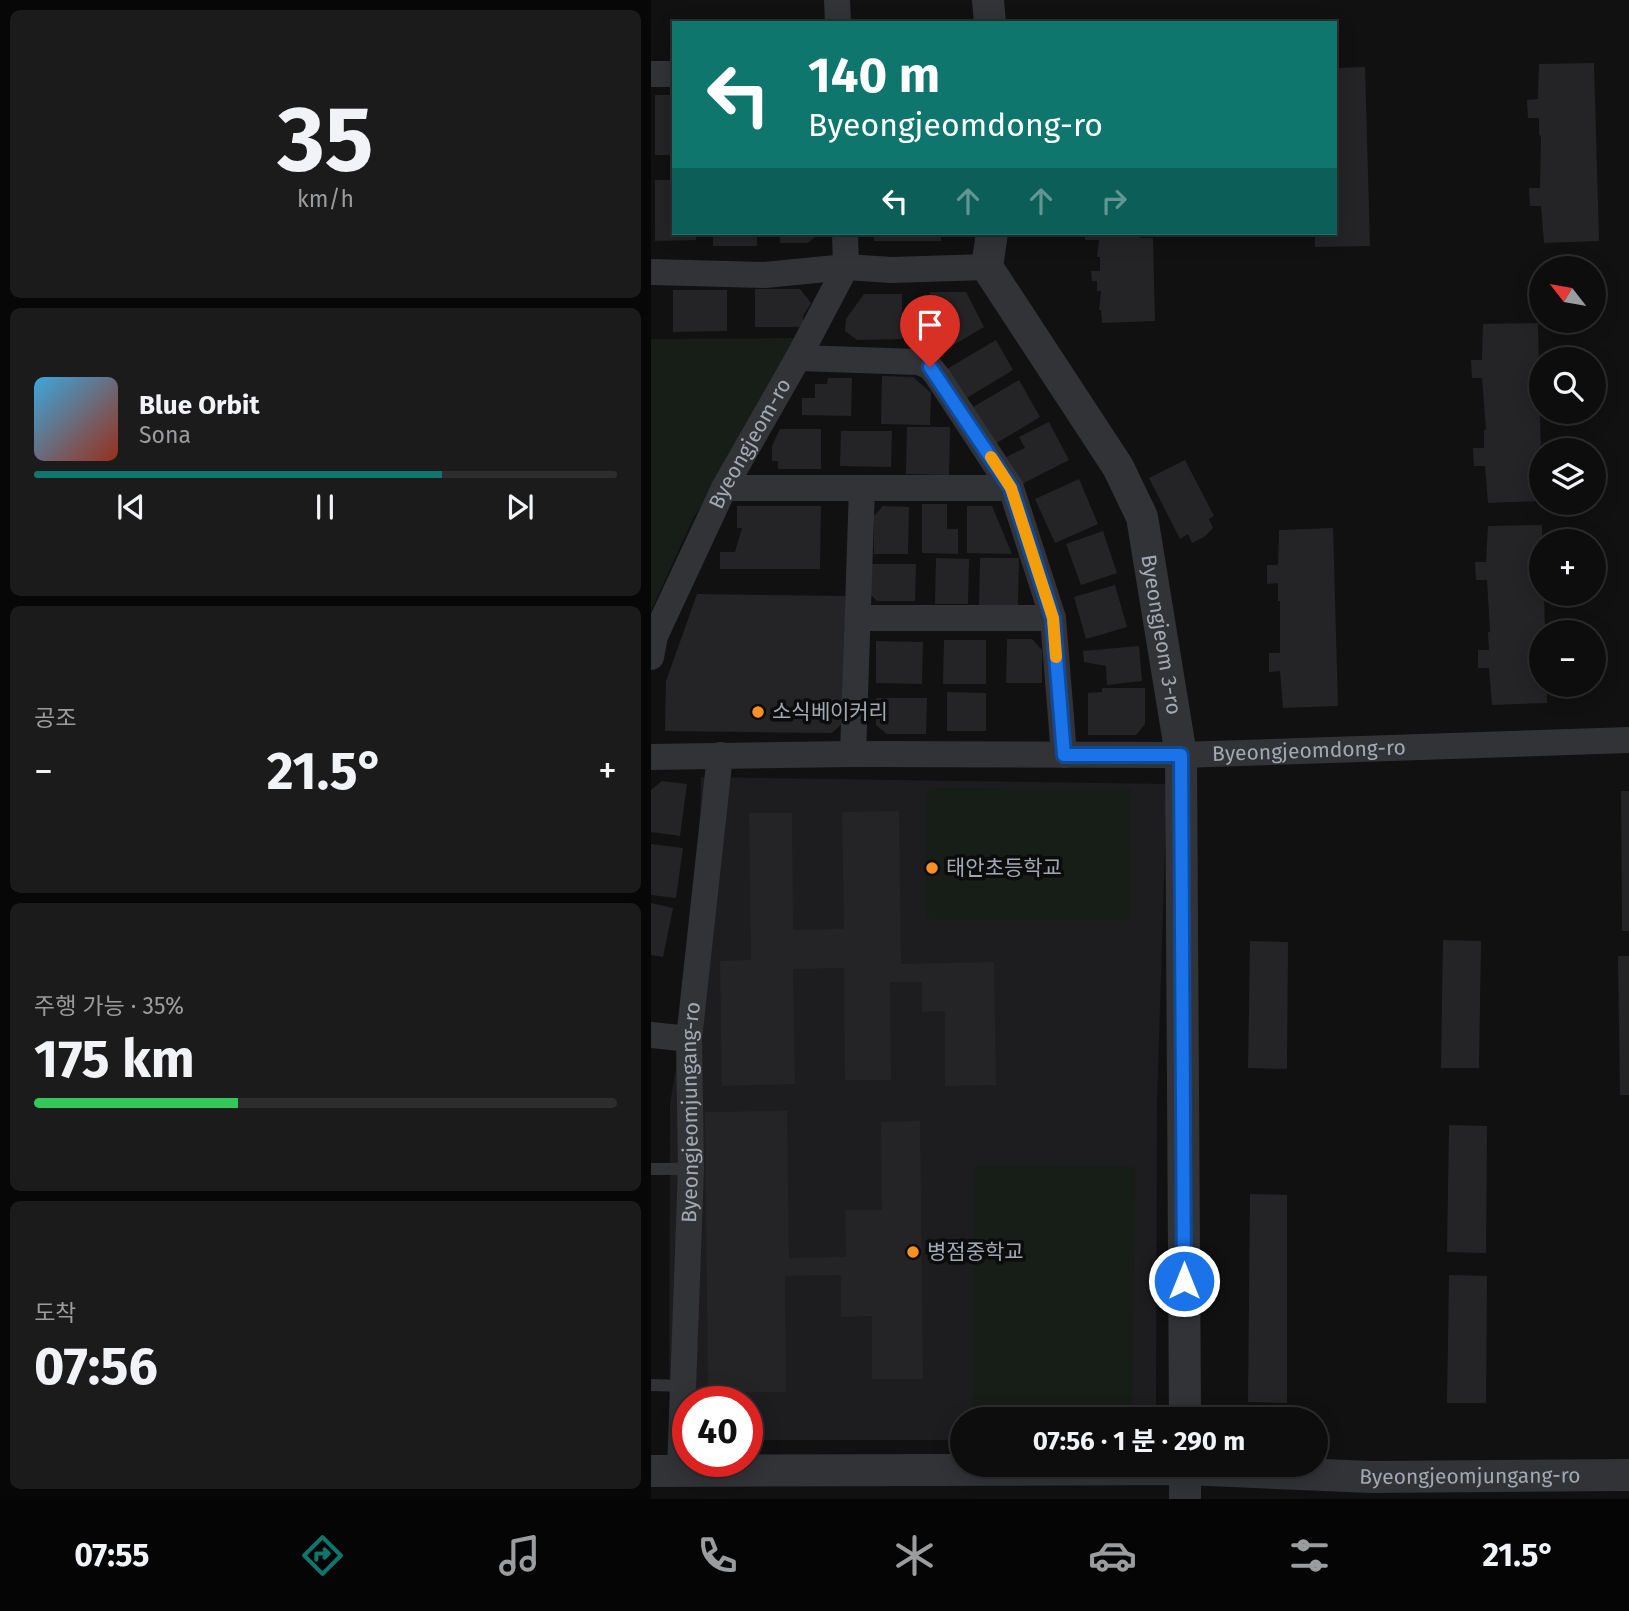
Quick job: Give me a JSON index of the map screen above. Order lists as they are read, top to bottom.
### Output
{
  "streets": {
    "street": [
      "Byeongjeom-ro",
      "Byeongjeom 3-ro",
      "Byeongjeomdong-ro",
      "Byeongjeomjungang-ro"
    ]
  },
  "crossings": [
    ["Byeongjeom 3-ro", "Byeongjeomdong-ro"],
    ["Byeongjeomdong-ro", "Byeongjeomjungang-ro"]
  ],
  "places": ["소식베이커리", "태안초등학교", "병점중학교"],
  "north": "top left",
  "page": {
    "tile": [
      ["35", "km/h"],
      "공조",
      ["주행 가능 · 35%", "175 km"],
      ["도착", "07:56"]
    ],
    "turn": ["140 m", "Byeongjeomdong-ro"],
    "map_buttons": ["+", "−"],
    "song": ["Blue Orbit", "Sona"],
    "heat": ["−", "21.5°", "+"],
    "limit": "40",
    "trip": "07:56 · 1 분 · 290 m",
    "tabs": ["07:55", "21.5°"]
  }
}
